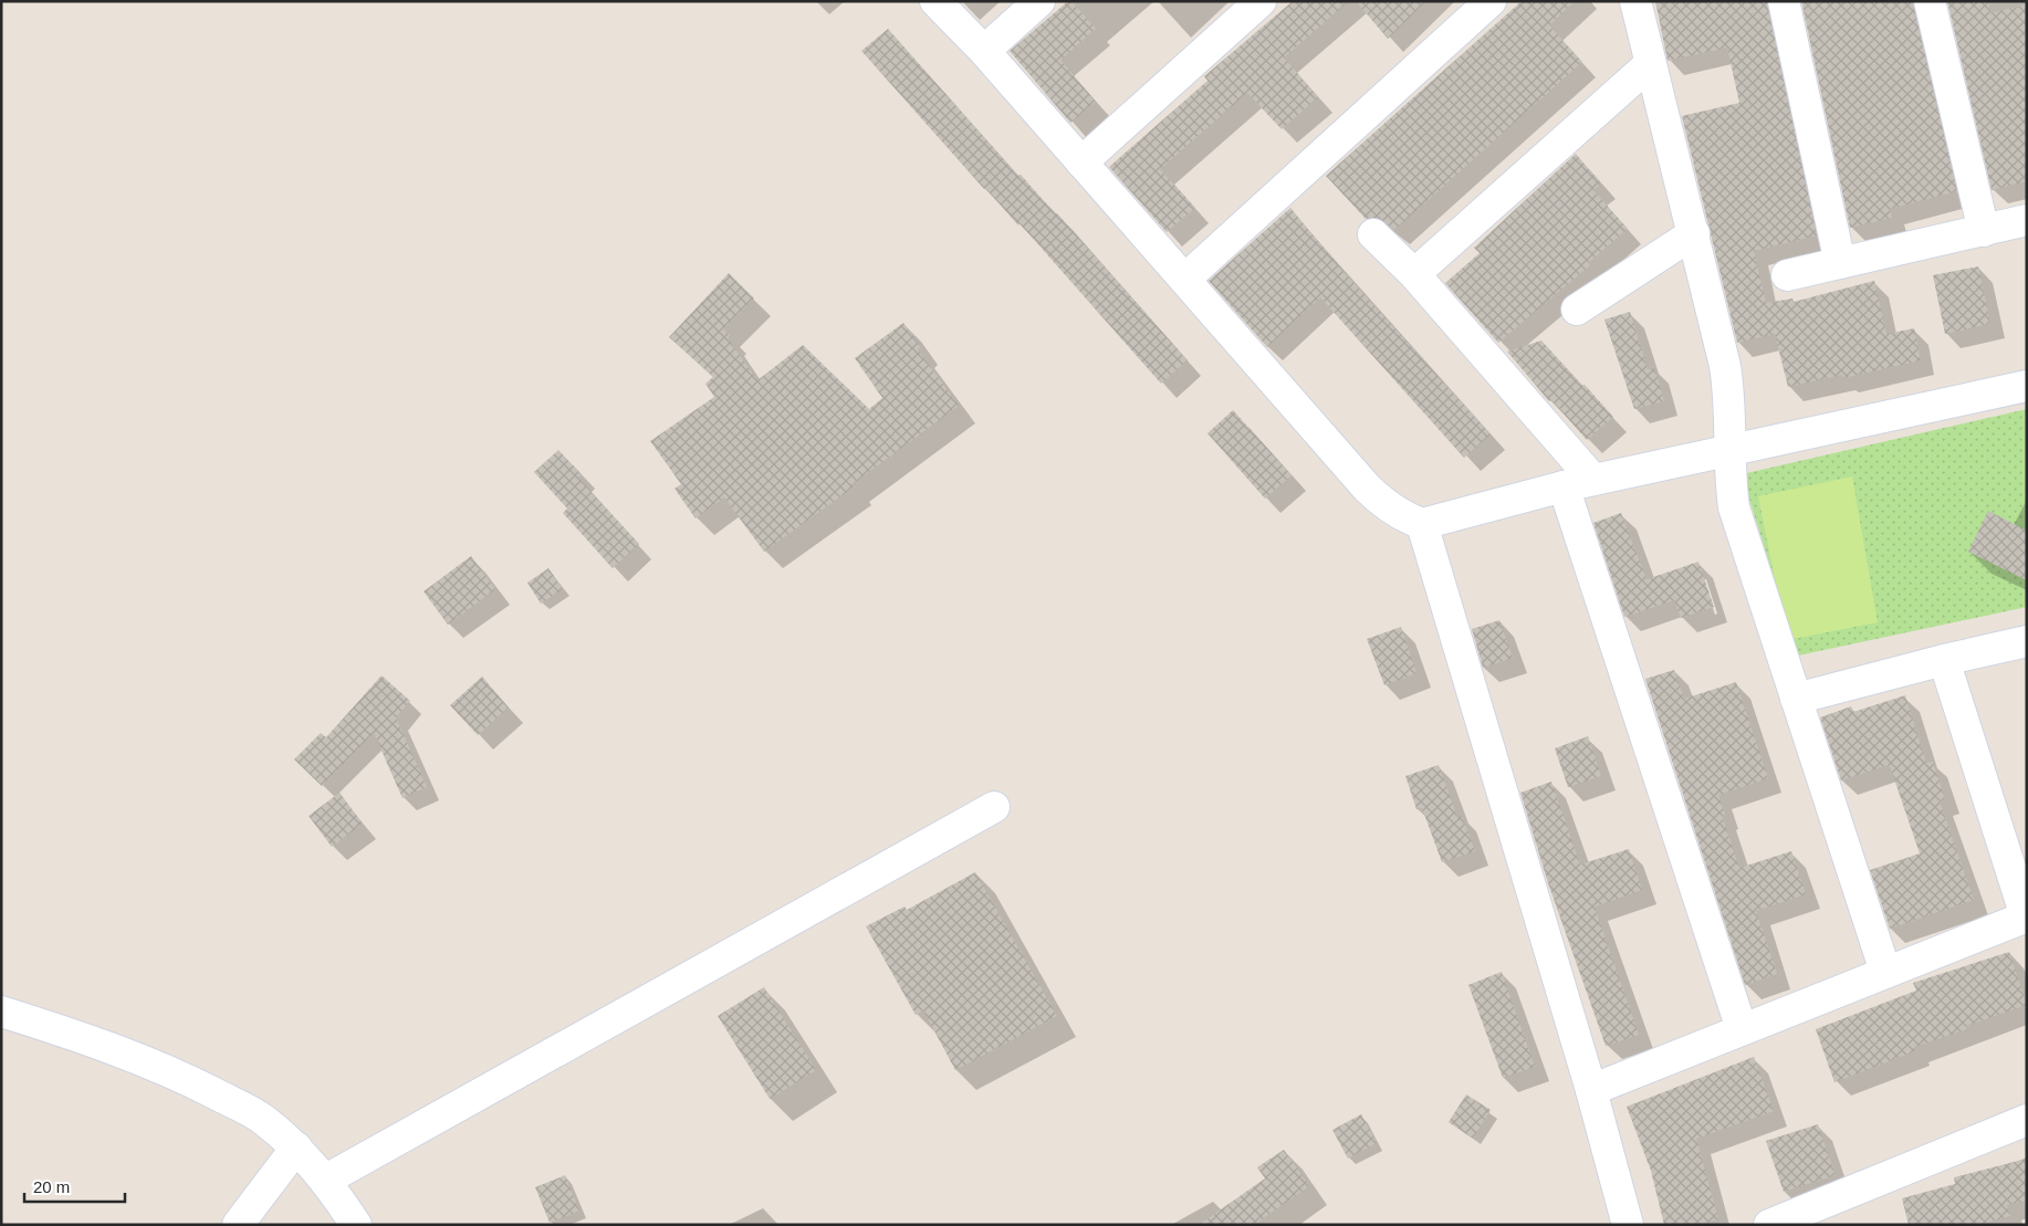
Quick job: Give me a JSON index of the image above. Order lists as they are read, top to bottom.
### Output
{
  "scale_bar": "20 m"
}
